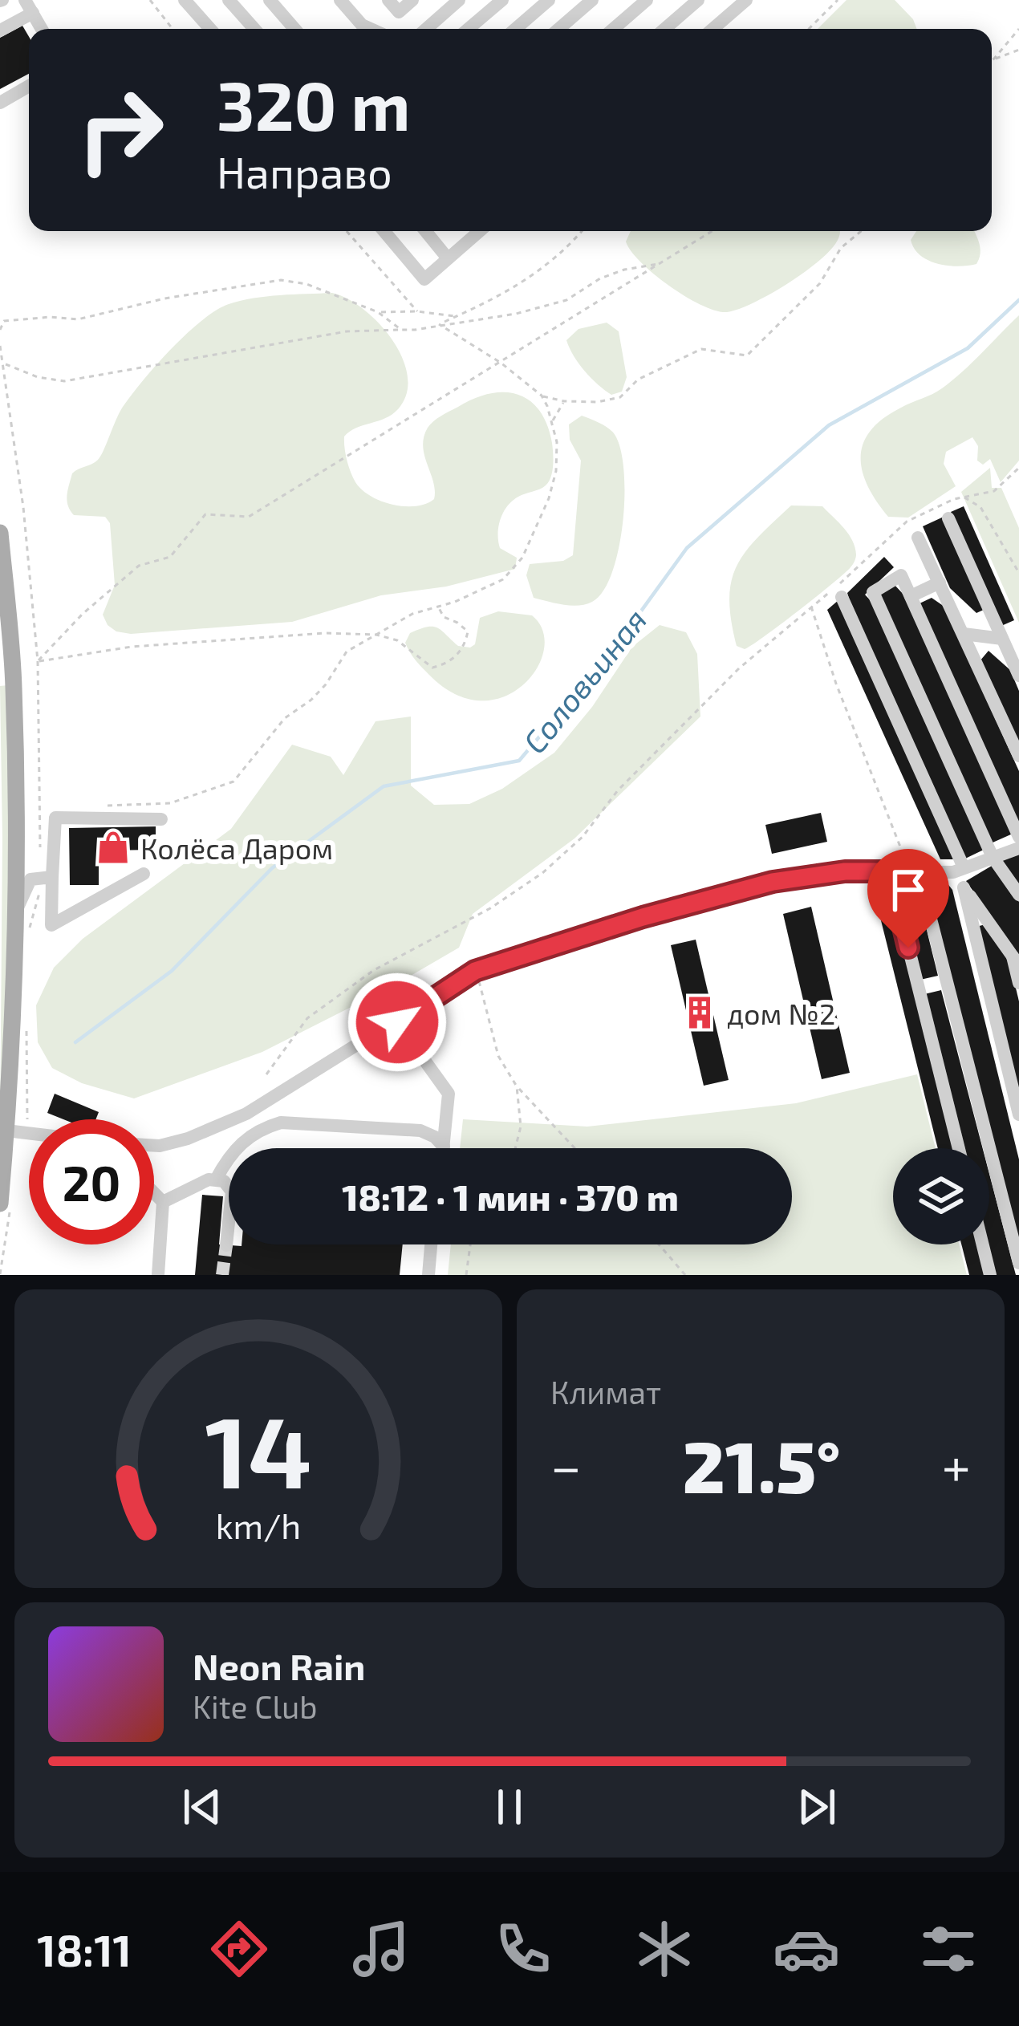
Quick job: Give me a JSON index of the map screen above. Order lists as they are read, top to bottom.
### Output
{
  "water": ["Соловьиная"],
  "places": {
    "shop": ["Колёса Даром"],
    "building": ["дом №2"]
  },
  "page": {
    "turn": ["320 m", "Направо"],
    "limit": "20",
    "trip": "18:12 · 1 мин · 370 m",
    "tile": "Климат",
    "heat": ["−", "21.5°", "+"],
    "song": ["Neon Rain", "Kite Club"],
    "tabs": "18:11",
    "gauge": ["14", "km/h"]
  }
}
